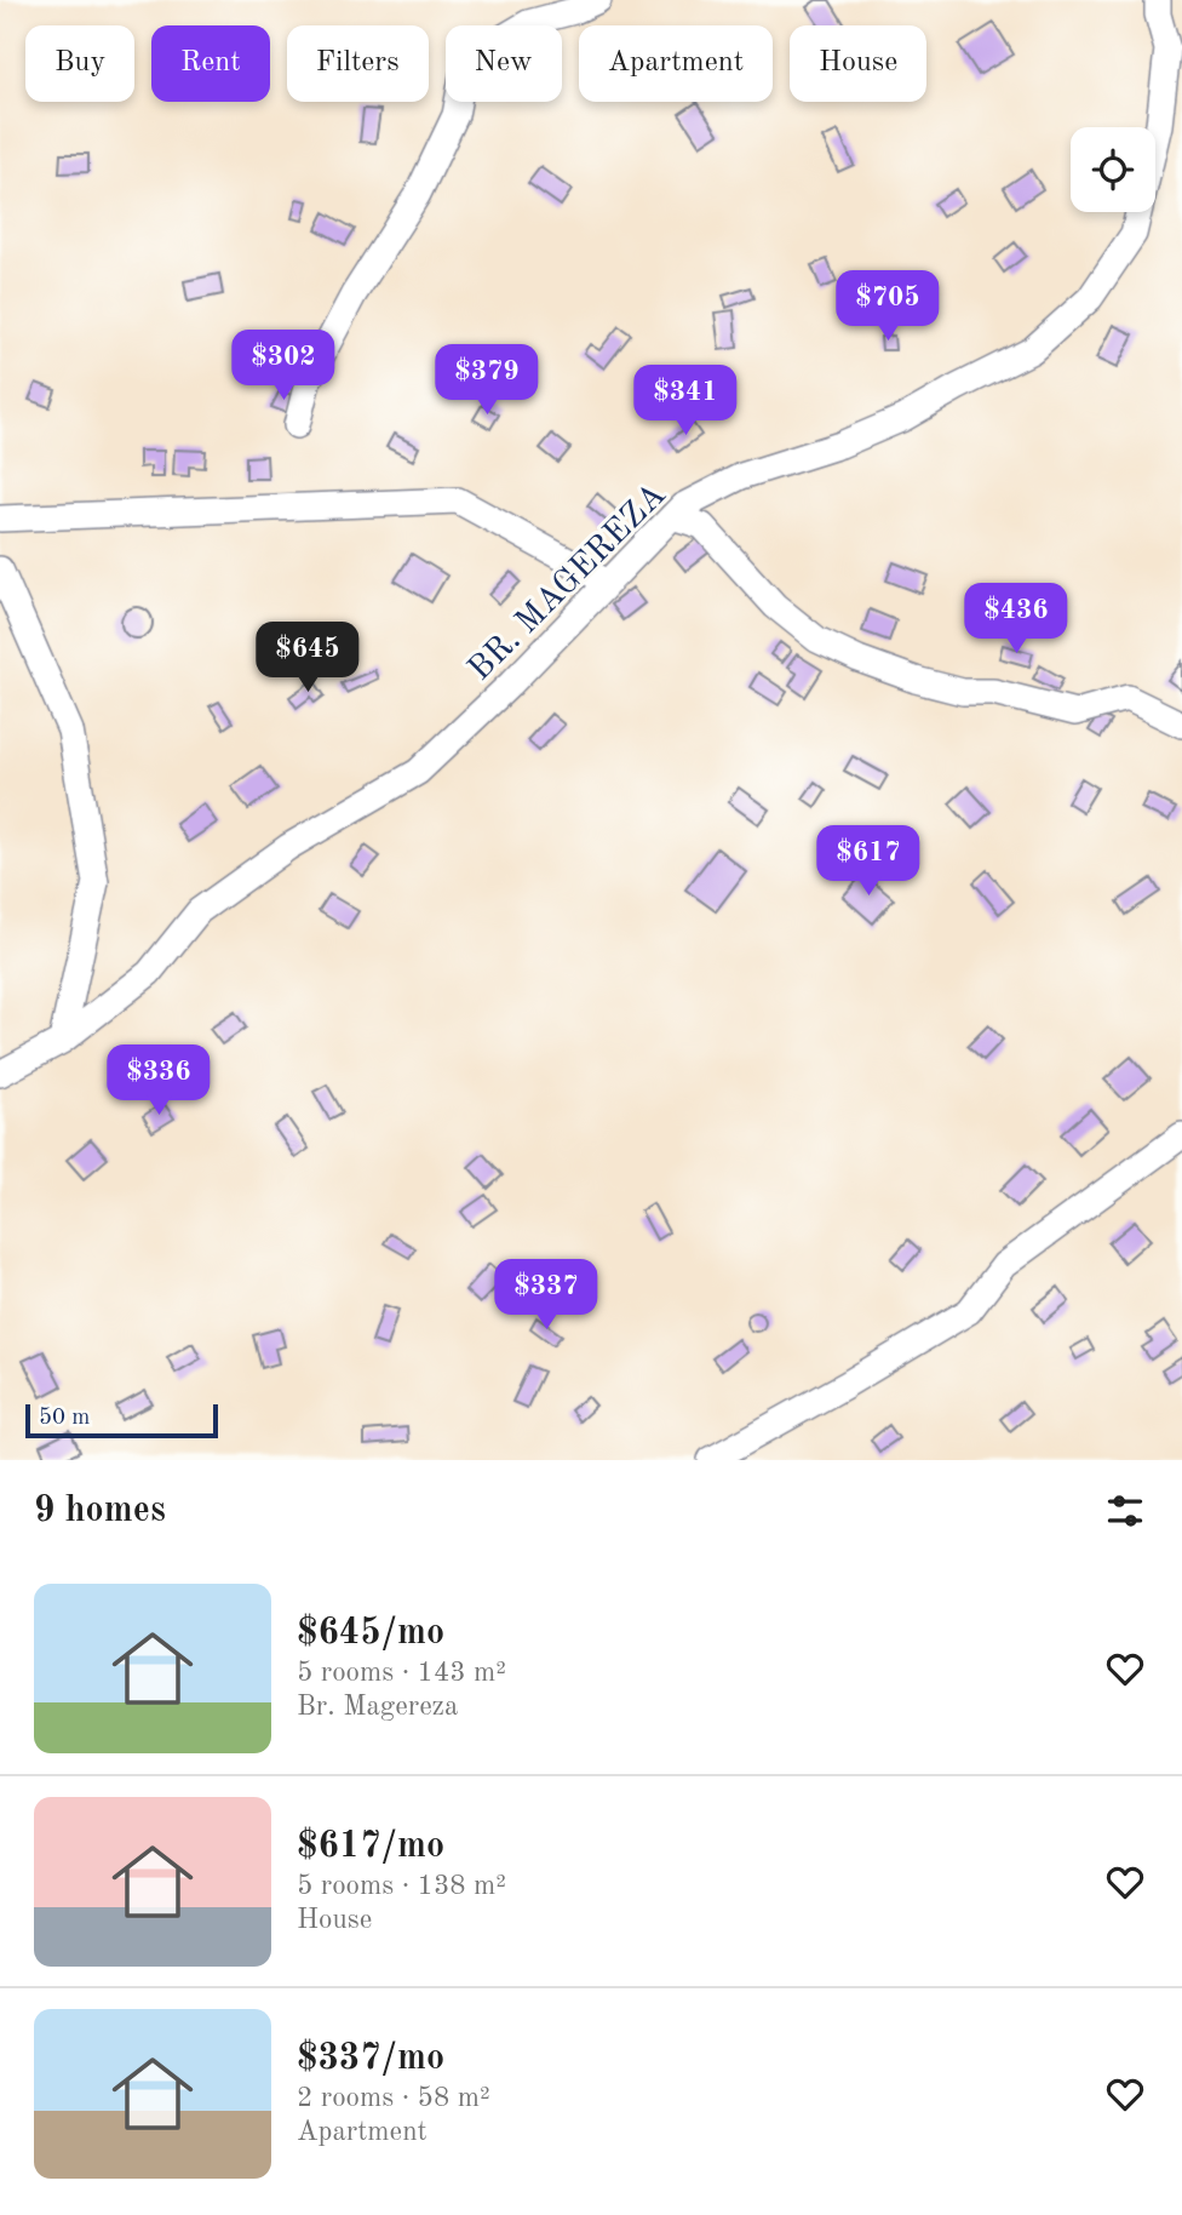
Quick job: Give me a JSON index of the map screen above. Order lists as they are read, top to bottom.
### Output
{
  "streets": {
    "street": ["BR. MAGEREZA"]
  },
  "scale_bar": "50 m",
  "page": {
    "chip": [
      "Buy",
      "Rent",
      "Filters",
      "New",
      "Apartment",
      "House"
    ],
    "price": [
      "$705",
      "$302",
      "$379",
      "$341",
      "$436",
      "$645",
      "$617",
      "$336",
      "$337"
    ],
    "scale": "50 m",
    "heading": "9 homes",
    "list": [
      {
        "name": "$645/mo",
        "note": "5 rooms · 143 m² · Br. Magereza"
      },
      {
        "name": "$617/mo",
        "note": "5 rooms · 138 m² · House"
      },
      {
        "name": "$337/mo",
        "note": "2 rooms · 58 m² · Apartment"
      }
    ]
  }
}
